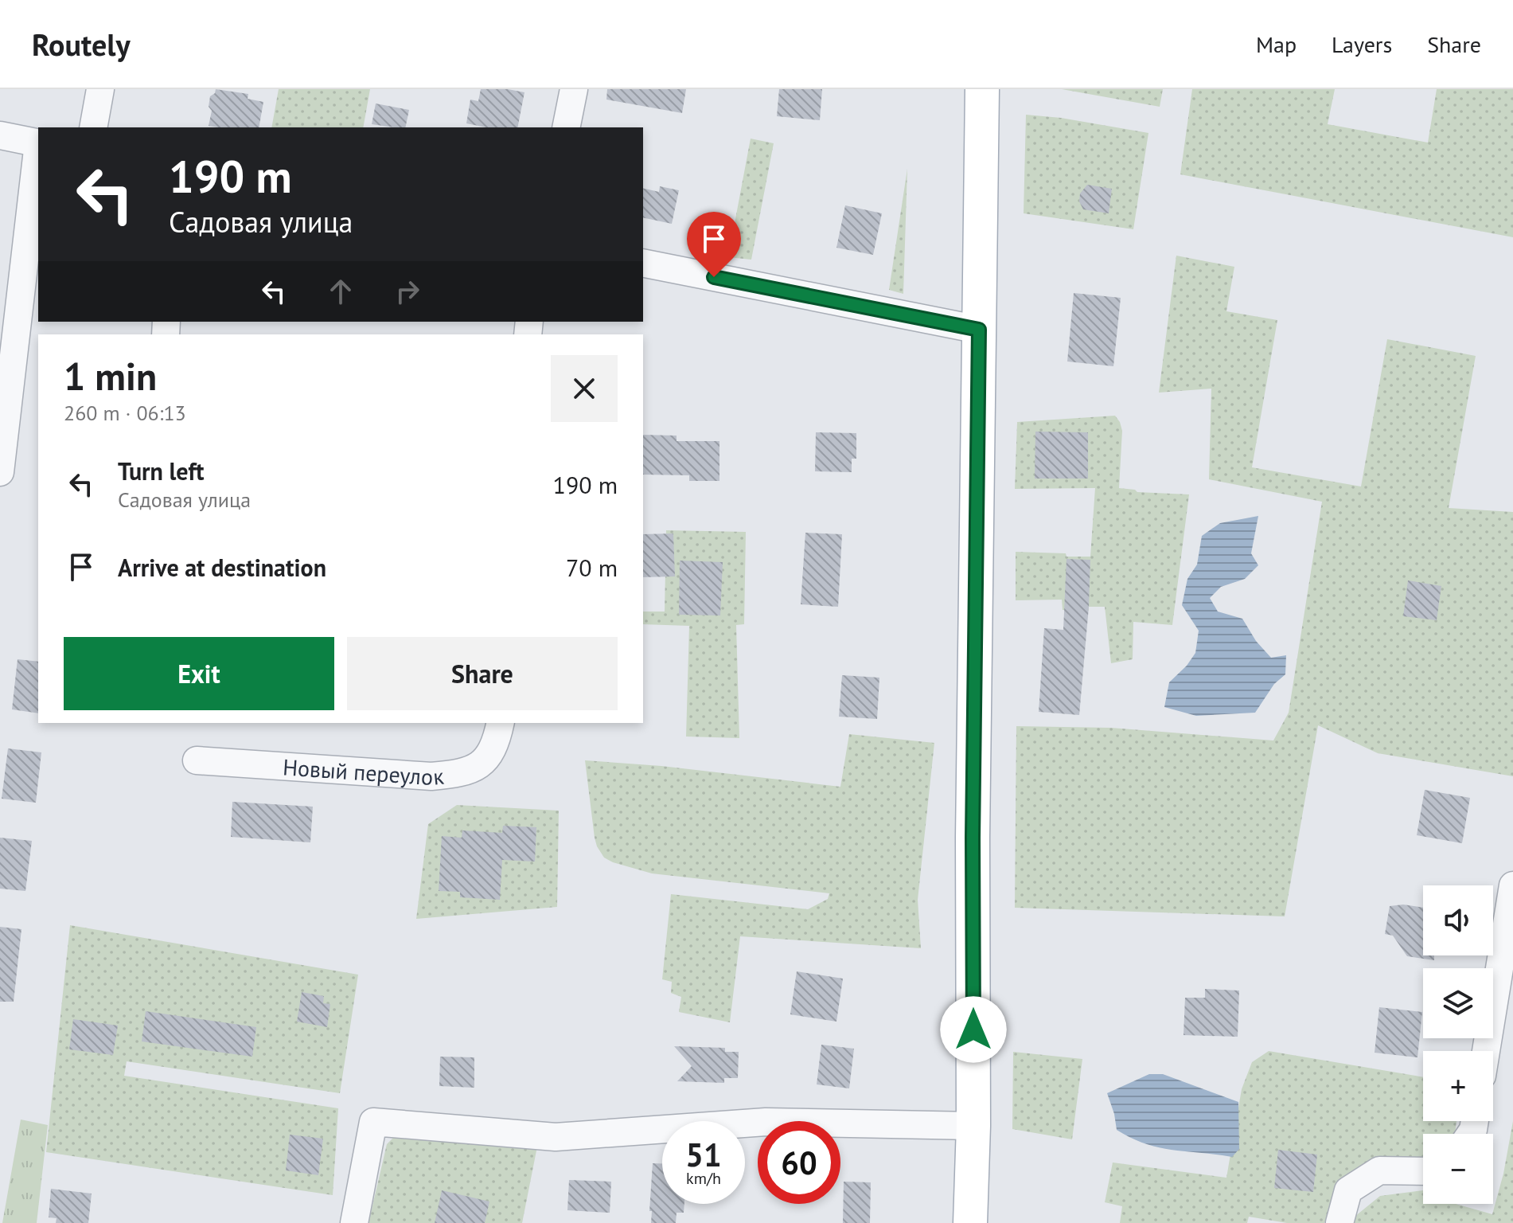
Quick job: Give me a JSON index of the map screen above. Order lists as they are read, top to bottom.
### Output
{
  "streets": {
    "street": ["Новый переулок"]
  },
  "page": {
    "header": "Routely",
    "nav": ["Map", "Layers", "Share"],
    "turn": ["190 m", "Садовая улица"],
    "heading": ["1 min", "260 m · 06:13"],
    "list": [
      {
        "name": "Turn left",
        "note": "Садовая улица",
        "value": "190 m"
      },
      {
        "name": "Arrive at destination",
        "value": "70 m"
      }
    ],
    "buttons": ["Exit", "Share"],
    "map_buttons": ["+", "−"],
    "speed": "51 km/h",
    "limit": "60"
  }
}
